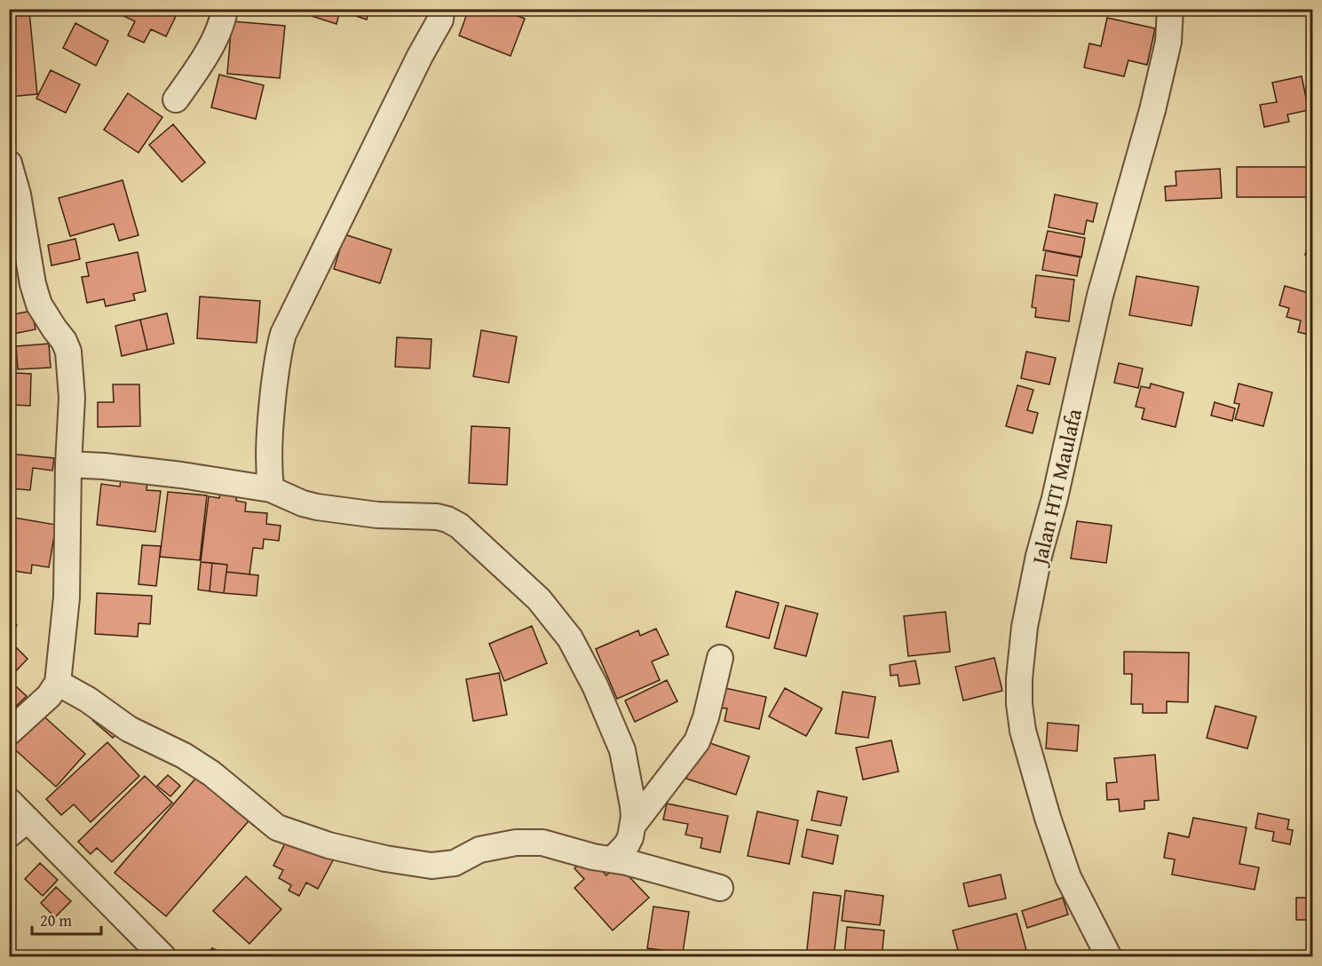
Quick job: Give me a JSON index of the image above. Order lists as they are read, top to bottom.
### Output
{
  "streets": {
    "street": ["Jalan HTI Maulafa"]
  },
  "scale_bar": "20 m"
}
